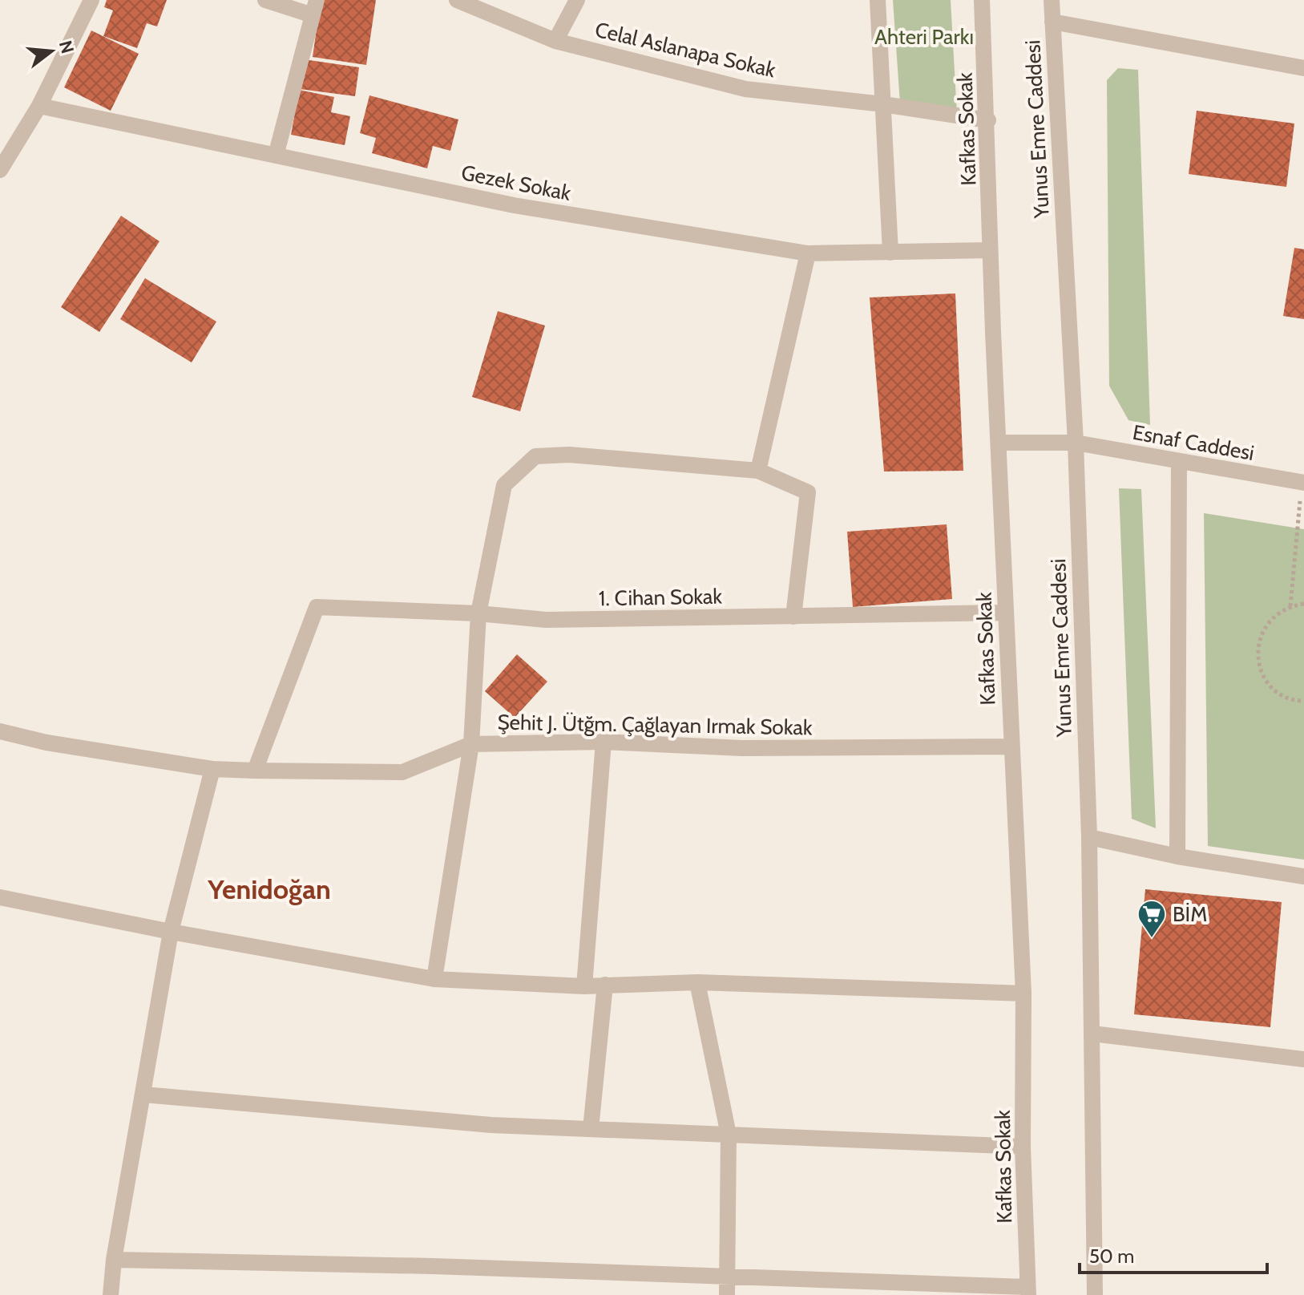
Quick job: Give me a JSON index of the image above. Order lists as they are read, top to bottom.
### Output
{
  "streets": {
    "street": [
      "Celal Aslanapa Sokak",
      "Kafkas Sokak",
      "Yunus Emre Caddesi",
      "Gezek Sokak",
      "Esnaf Caddesi",
      "1. Cihan Sokak",
      "Şehit J. Ütğm. Çağlayan Irmak Sokak"
    ]
  },
  "crossings": [
    ["Celal Aslanapa Sokak", "Kafkas Sokak"],
    ["Kafkas Sokak", "Gezek Sokak"],
    ["Kafkas Sokak", "Esnaf Caddesi"],
    ["Kafkas Sokak", "1. Cihan Sokak"],
    ["Kafkas Sokak", "Şehit J. Ütğm. Çağlayan Irmak Sokak"],
    ["Yunus Emre Caddesi", "Esnaf Caddesi"],
    ["1. Cihan Sokak", "Şehit J. Ütğm. Çağlayan Irmak Sokak"]
  ],
  "districts": ["Yenidoğan"],
  "parks": ["Ahteri Parkı"],
  "places": {
    "supermarket": ["BİM"]
  },
  "scale_bar": "50 m",
  "north": "right"
}
